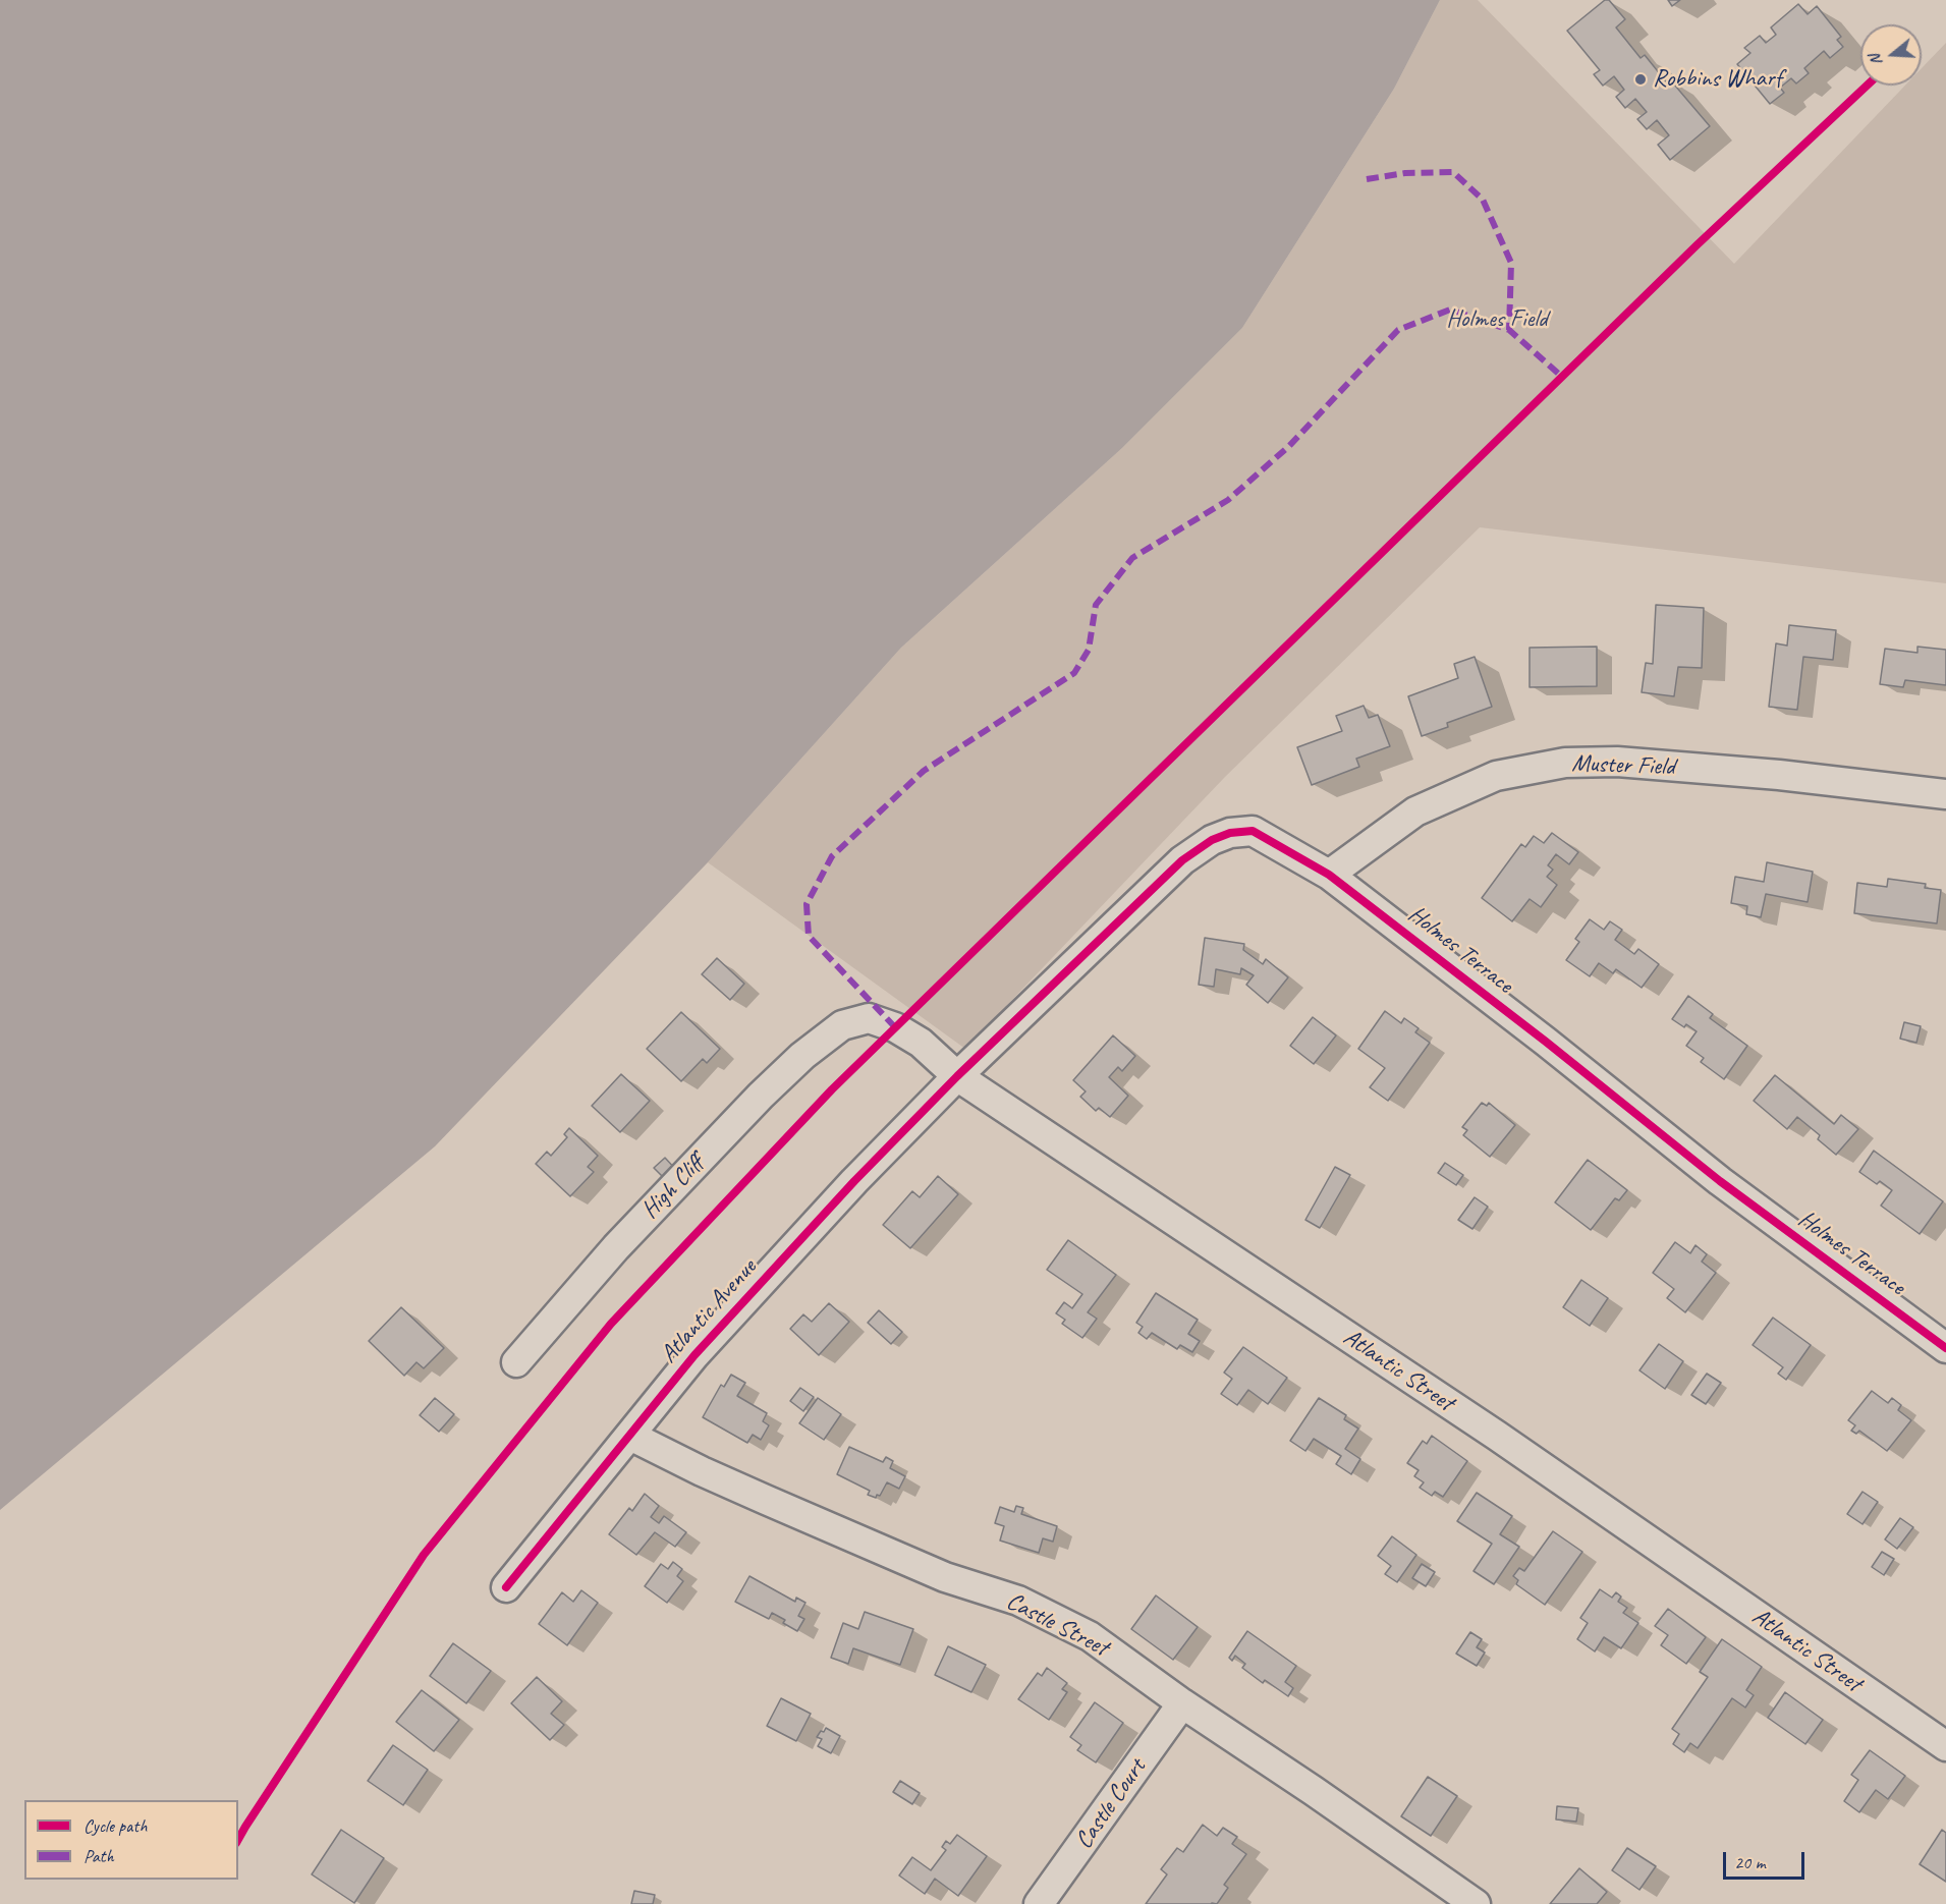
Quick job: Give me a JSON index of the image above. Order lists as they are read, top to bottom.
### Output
{
  "streets": {
    "street": [
      "Muster Field",
      "Holmes Terrace",
      "High Cliff",
      "Atlantic Avenue",
      "Atlantic Street",
      "Castle Street",
      "Castle Court"
    ]
  },
  "crossings": [
    ["Muster Field", "Holmes Terrace"],
    ["Holmes Terrace", "Atlantic Avenue"],
    ["Holmes Terrace", "Atlantic Street"],
    ["High Cliff", "Atlantic Street"],
    ["Atlantic Avenue", "Atlantic Street"],
    ["Atlantic Avenue", "Castle Street"],
    ["Castle Street", "Castle Court"]
  ],
  "parks": ["Holmes Field"],
  "places": ["Robbins Wharf"],
  "legend": ["Cycle path", "Path"],
  "scale_bar": "20 m",
  "north": "left"
}
